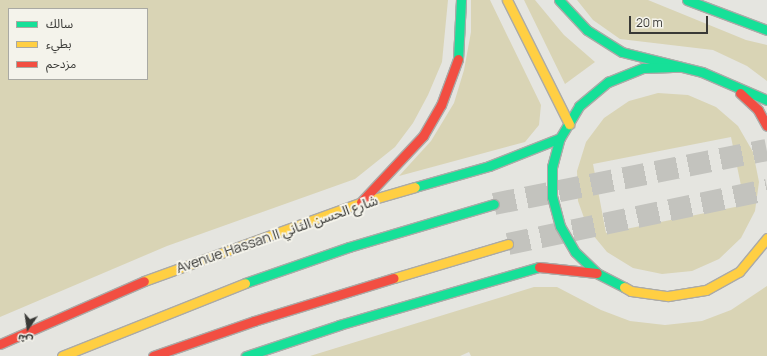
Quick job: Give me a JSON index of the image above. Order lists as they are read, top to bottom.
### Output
{
  "streets": {
    "highway": ["Avenue Hassan II شارع الحسن الثاني"]
  },
  "legend": ["سالك", "بطيء", "مزدحم"],
  "scale_bar": "20 m",
  "north": "bottom"
}
